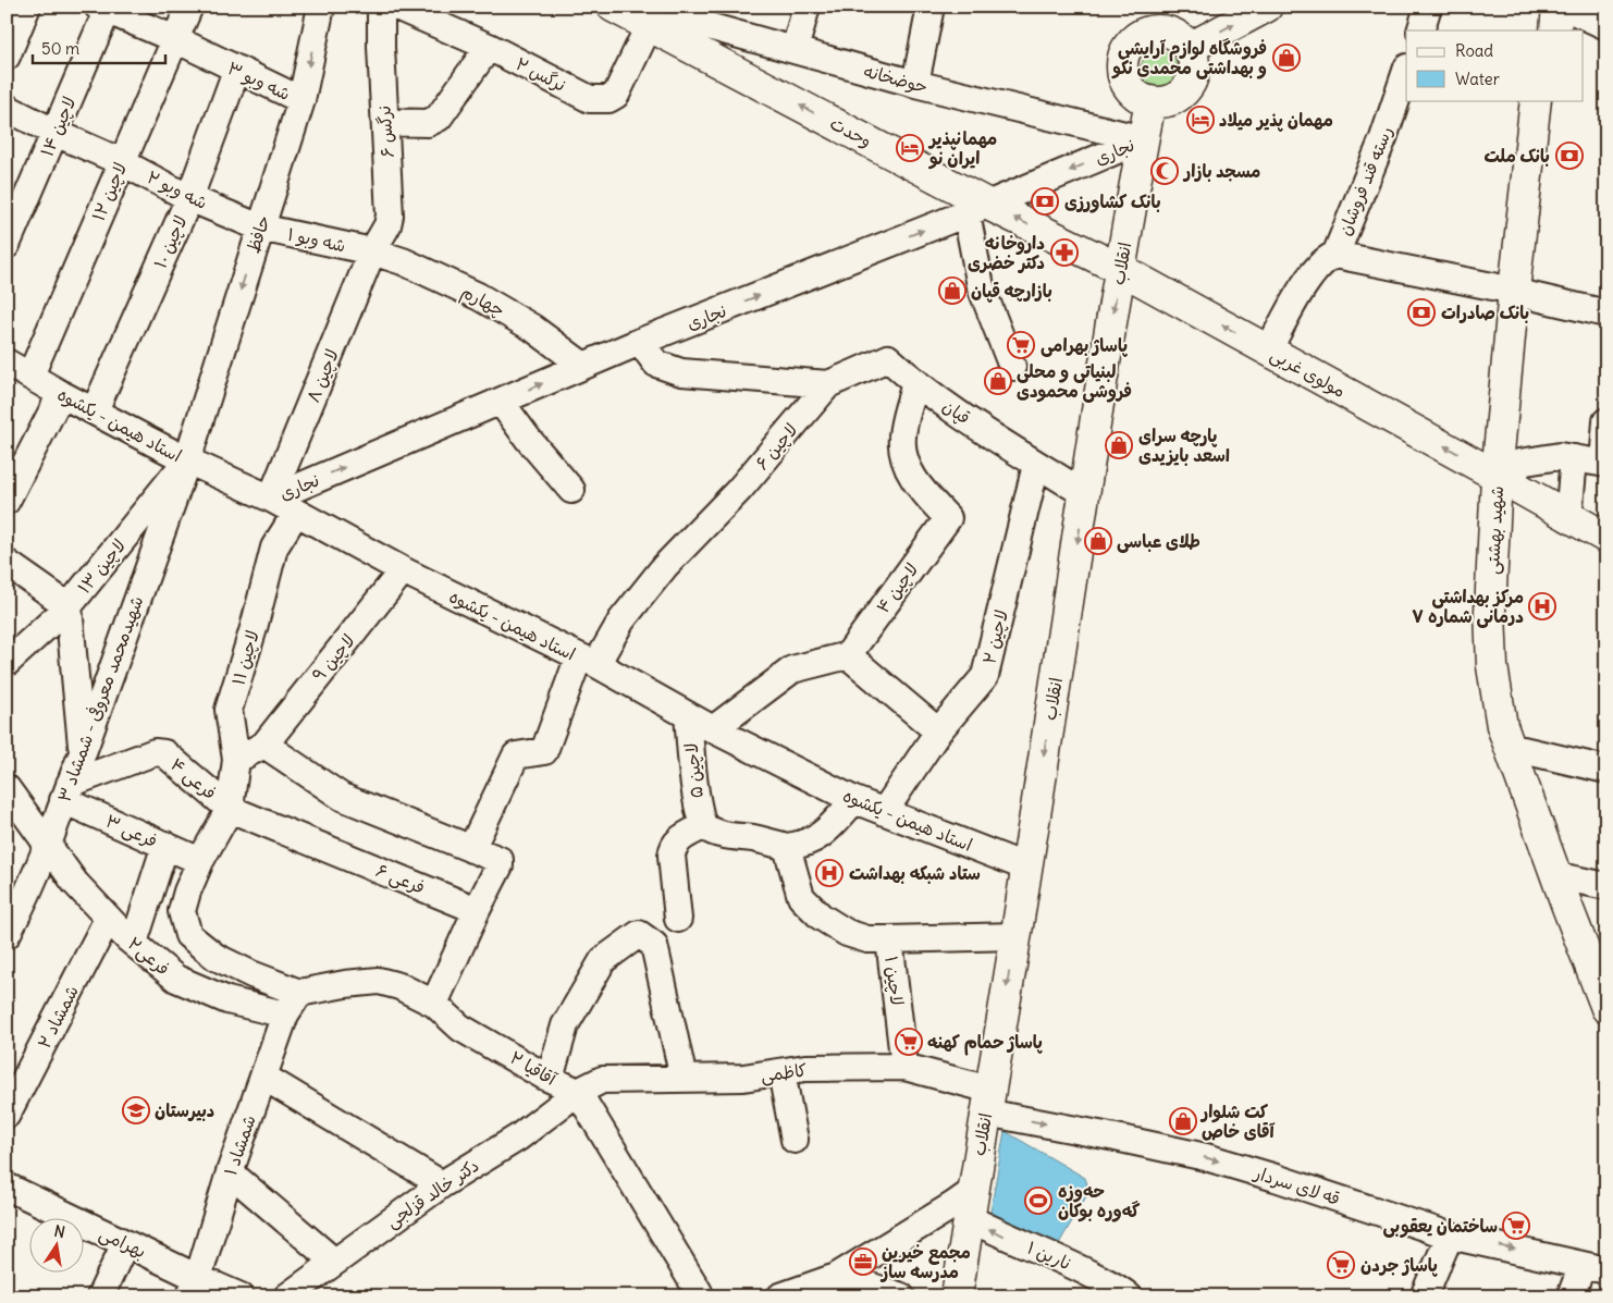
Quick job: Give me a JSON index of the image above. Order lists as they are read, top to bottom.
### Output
{
  "streets": {
    "main road": [
      "وحدت",
      "انقلاب",
      "مولوی غربی",
      "شهید بهشتی"
    ],
    "street": [
      "نرگس ۲",
      "حوضخانه",
      "شه وبو ۳",
      "لاچین ۱۴",
      "نرگس ۶",
      "نجاری",
      "رسته قند فروشان",
      "شه وبو ۲",
      "لاچین ۱۲",
      "حافظ",
      "شه وبو ۱",
      "لاچین ۱۰",
      "چهارم",
      "لاچین ۸",
      "قپان",
      "استاد هیمن - یکشوه",
      "لاچین ۶",
      "لاچین ۱۳",
      "لاچین ۴",
      "لاچین ۲",
      "لاچین ۱۱",
      "لاچین ۹",
      "شهیدمحمد معروفی - شمشاد ۳",
      "لاچین ۵",
      "فرعی ۴",
      "فرعی ۳",
      "فرعی ۶",
      "فرعی۲",
      "لاچین ۱",
      "شمشاد ۲",
      "آقاقیا ۲",
      "کاظمی",
      "شمشاد ۱",
      "قه لای سردار",
      "دکتر خالد قزلجی",
      "بهرامی",
      "نارین ۱"
    ]
  },
  "crossings": [
    ["نرگس ۲", "حوضخانه"],
    ["نرگس ۲", "وحدت"],
    ["حوضخانه", "وحدت"],
    ["حوضخانه", "نجاری"],
    ["حوضخانه", "انقلاب"],
    ["شه وبو ۳", "لاچین ۱۴"],
    ["شه وبو ۳", "لاچین ۱۲"],
    ["شه وبو ۳", "حافظ"],
    ["شه وبو ۳", "لاچین ۱۰"],
    ["لاچین ۱۴", "شه وبو ۲"],
    ["نرگس ۶", "شه وبو ۱"],
    ["نرگس ۶", "چهارم"],
    ["نرگس ۶", "لاچین ۸"],
    ["وحدت", "نجاری"],
    ["وحدت", "انقلاب"],
    ["وحدت", "مولوی غربی"],
    ["نجاری", "انقلاب"],
    ["نجاری", "چهارم"],
    ["نجاری", "لاچین ۸"],
    ["نجاری", "استاد هیمن - یکشوه"],
    ["رسته قند فروشان", "مولوی غربی"],
    ["شه وبو ۲", "لاچین ۱۲"],
    ["شه وبو ۲", "حافظ"],
    ["شه وبو ۲", "شه وبو ۱"],
    ["شه وبو ۲", "لاچین ۱۰"],
    ["لاچین ۱۲", "استاد هیمن - یکشوه"],
    ["حافظ", "شه وبو ۱"],
    ["حافظ", "استاد هیمن - یکشوه"],
    ["حافظ", "لاچین ۱۳"],
    ["حافظ", "شهیدمحمد معروفی - شمشاد ۳"],
    ["شه وبو ۱", "چهارم"],
    ["شه وبو ۱", "لاچین ۸"],
    ["لاچین ۱۰", "استاد هیمن - یکشوه"],
    ["انقلاب", "مولوی غربی"],
    ["انقلاب", "قپان"],
    ["انقلاب", "استاد هیمن - یکشوه"],
    ["انقلاب", "کاظمی"],
    ["انقلاب", "قه لای سردار"],
    ["انقلاب", "نارین ۱"],
    ["چهارم", "لاچین ۸"],
    ["مولوی غربی", "شهید بهشتی"],
    ["لاچین ۸", "استاد هیمن - یکشوه"],
    ["قپان", "لاچین ۶"],
    ["قپان", "لاچین ۴"],
    ["قپان", "لاچین ۲"],
    ["استاد هیمن - یکشوه", "لاچین ۶"],
    ["استاد هیمن - یکشوه", "لاچین ۱۳"],
    ["استاد هیمن - یکشوه", "لاچین ۲"],
    ["استاد هیمن - یکشوه", "لاچین ۱۱"],
    ["استاد هیمن - یکشوه", "لاچین ۹"],
    ["استاد هیمن - یکشوه", "شهیدمحمد معروفی - شمشاد ۳"],
    ["استاد هیمن - یکشوه", "لاچین ۵"],
    ["لاچین ۱۳", "شهیدمحمد معروفی - شمشاد ۳"],
    ["لاچین ۱۱", "فرعی ۴"],
    ["لاچین ۱۱", "فرعی ۶"],
    ["شهیدمحمد معروفی - شمشاد ۳", "فرعی ۴"],
    ["شهیدمحمد معروفی - شمشاد ۳", "فرعی ۳"],
    ["شهیدمحمد معروفی - شمشاد ۳", "فرعی۲"],
    ["فرعی ۴", "فرعی ۳"],
    ["فرعی ۴", "فرعی ۶"],
    ["فرعی۲", "شمشاد ۲"],
    ["فرعی۲", "شمشاد ۱"],
    ["لاچین ۱", "کاظمی"],
    ["آقاقیا ۲", "کاظمی"],
    ["آقاقیا ۲", "دکتر خالد قزلجی"],
    ["کاظمی", "قه لای سردار"],
    ["کاظمی", "دکتر خالد قزلجی"],
    ["شمشاد ۱", "بهرامی"]
  ],
  "one_way": [
    "وحدت",
    "حافظ",
    "انقلاب",
    "مولوی غربی",
    "قه لای سردار",
    "نارین ۱"
  ],
  "places": {
    "shop": [
      "فروشگاه لوازم آرایشی و بهداشتی محمدی نکو",
      "بازارچه قپان",
      "لبنیاتی و محلی فروشی محمودی",
      "پارچه سرای اسعد بایزیدی",
      "طلای عباسی",
      "کت شلوار آقای خاص"
    ],
    "hotel": ["مهمان پذیر میلاد", "مهمانپذیر ایران نو"],
    "bank": ["بانک ملت", "بانک کشاورزی", "بانک صادرات"],
    "mosque": ["مسجد بازار"],
    "pharmacy": ["داروخانه دکتر خضری"],
    "supermarket": [
      "پاساژ بهرامی",
      "پاساژ حمام کهنه",
      "ساختمان یعقوبی",
      "پاساژ جردن"
    ],
    "hospital": ["مرکز بهداشتی درمانی شماره ۷", "ستاد شبکه بهداشت"],
    "school or university": ["دبیرستان"],
    "sports": ["حه‌وزه گه‌وره بوکان"],
    "office": ["مجمع خیرین مدرسه ساز"]
  },
  "legend": ["Road", "Water"],
  "scale_bar": "50 m",
  "north": "top"
}
